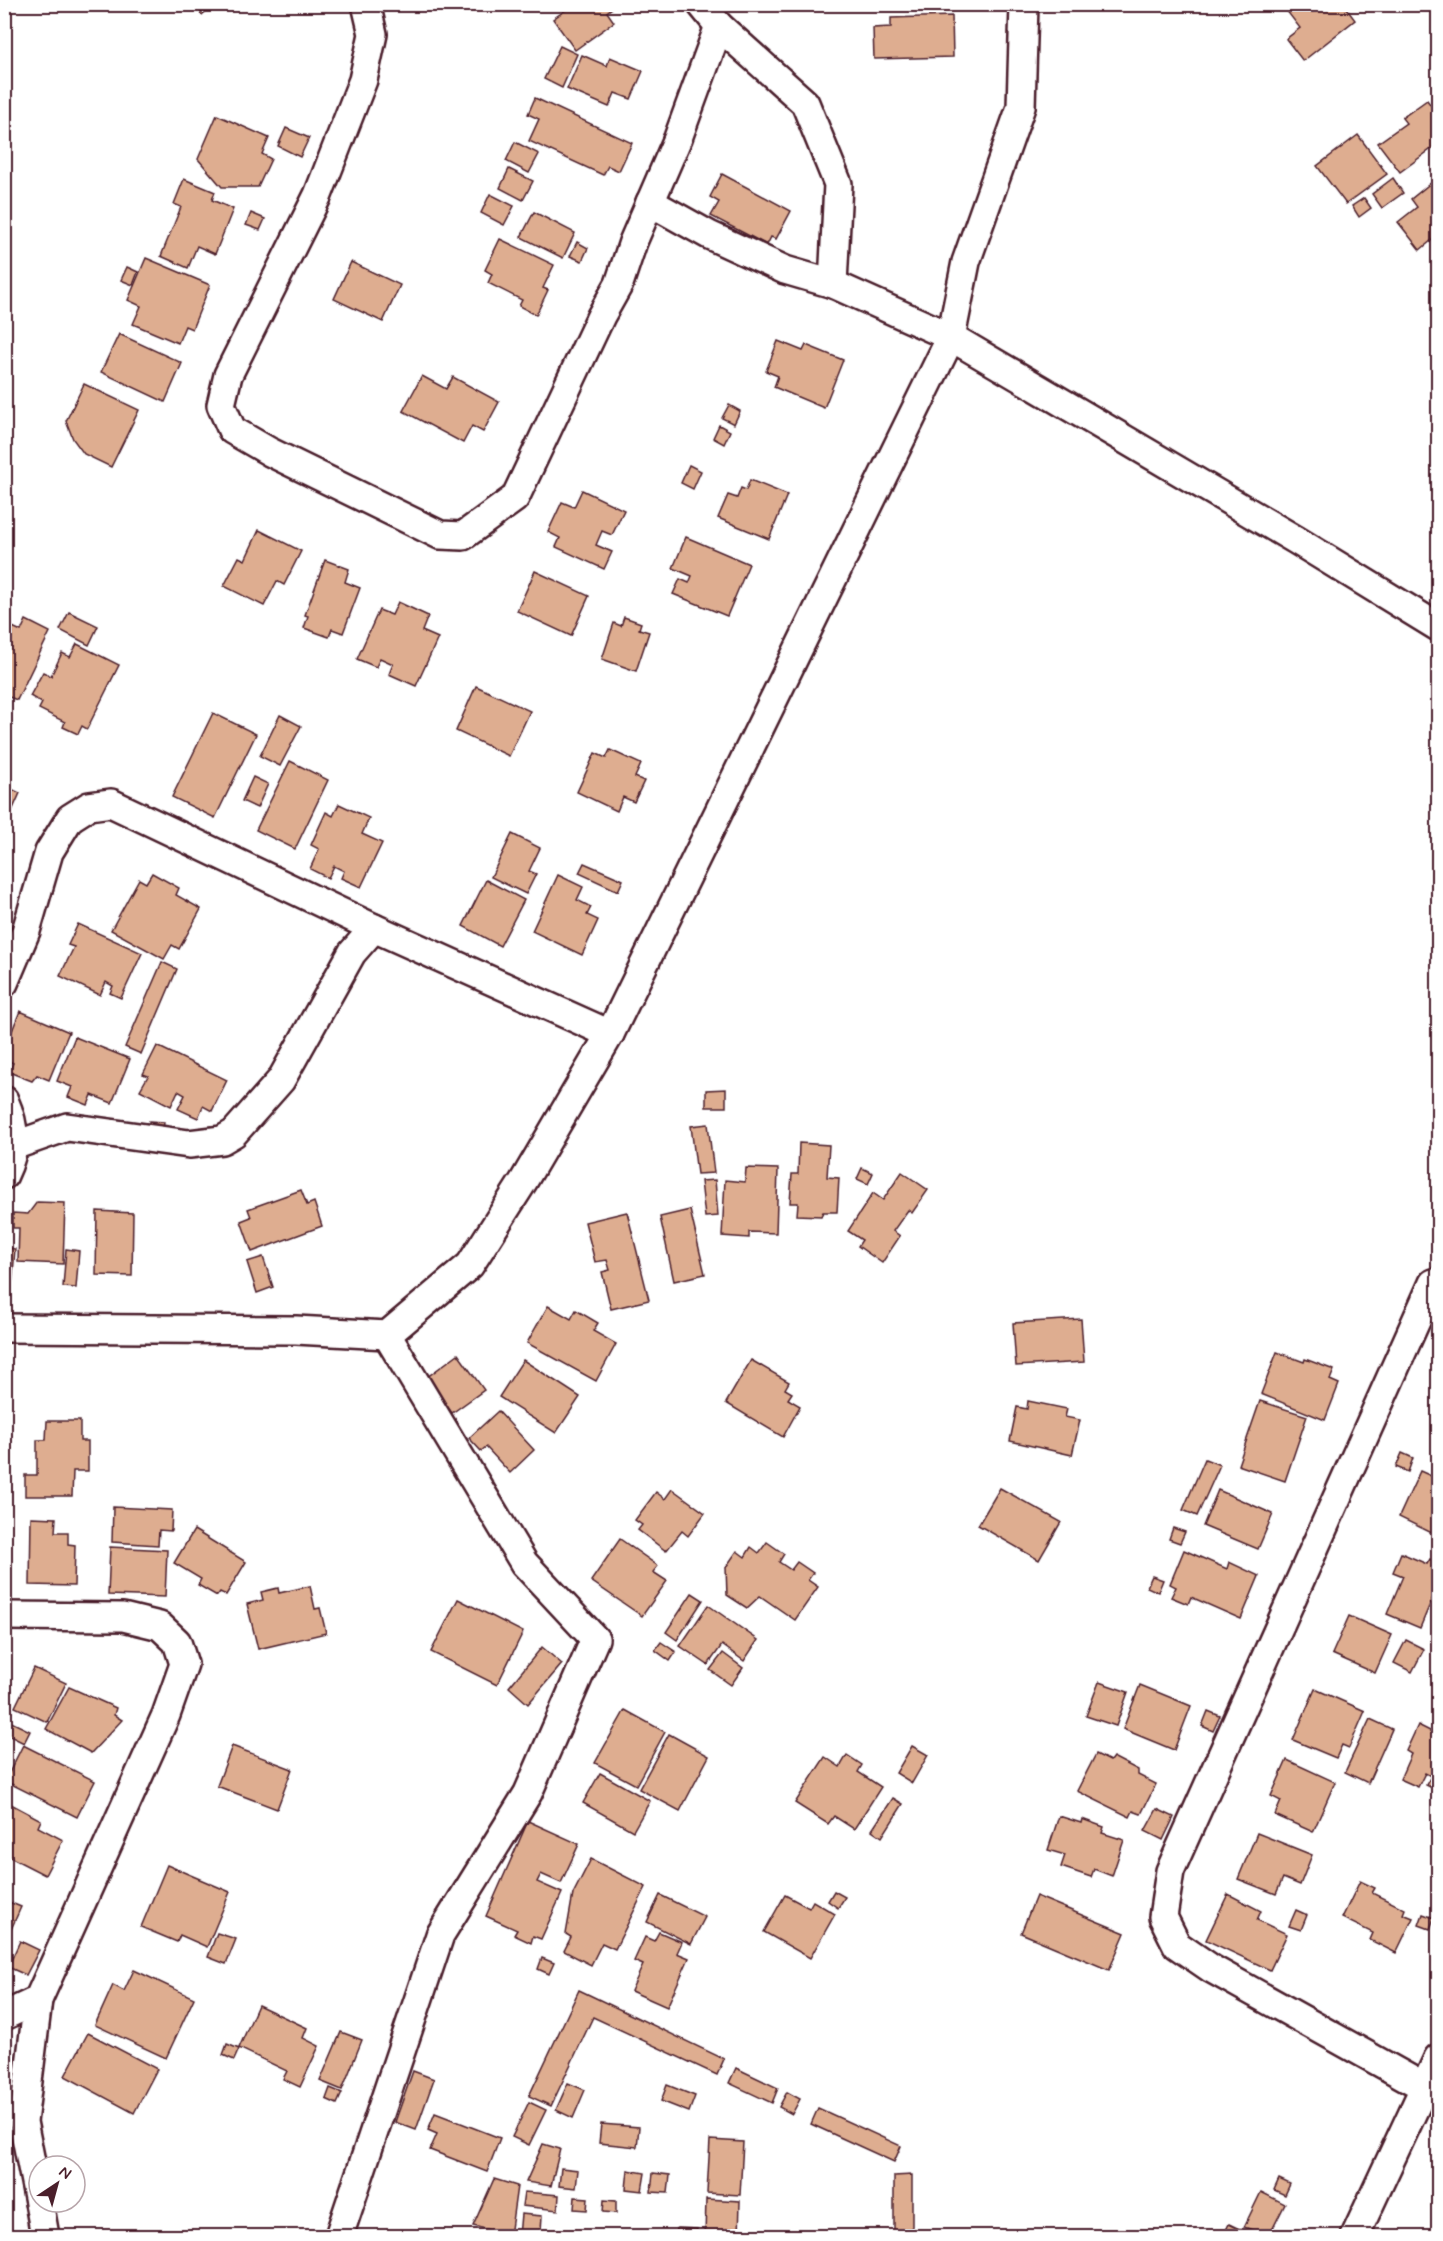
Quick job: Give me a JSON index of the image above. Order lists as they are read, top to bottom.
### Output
{
  "north": "top right"
}
